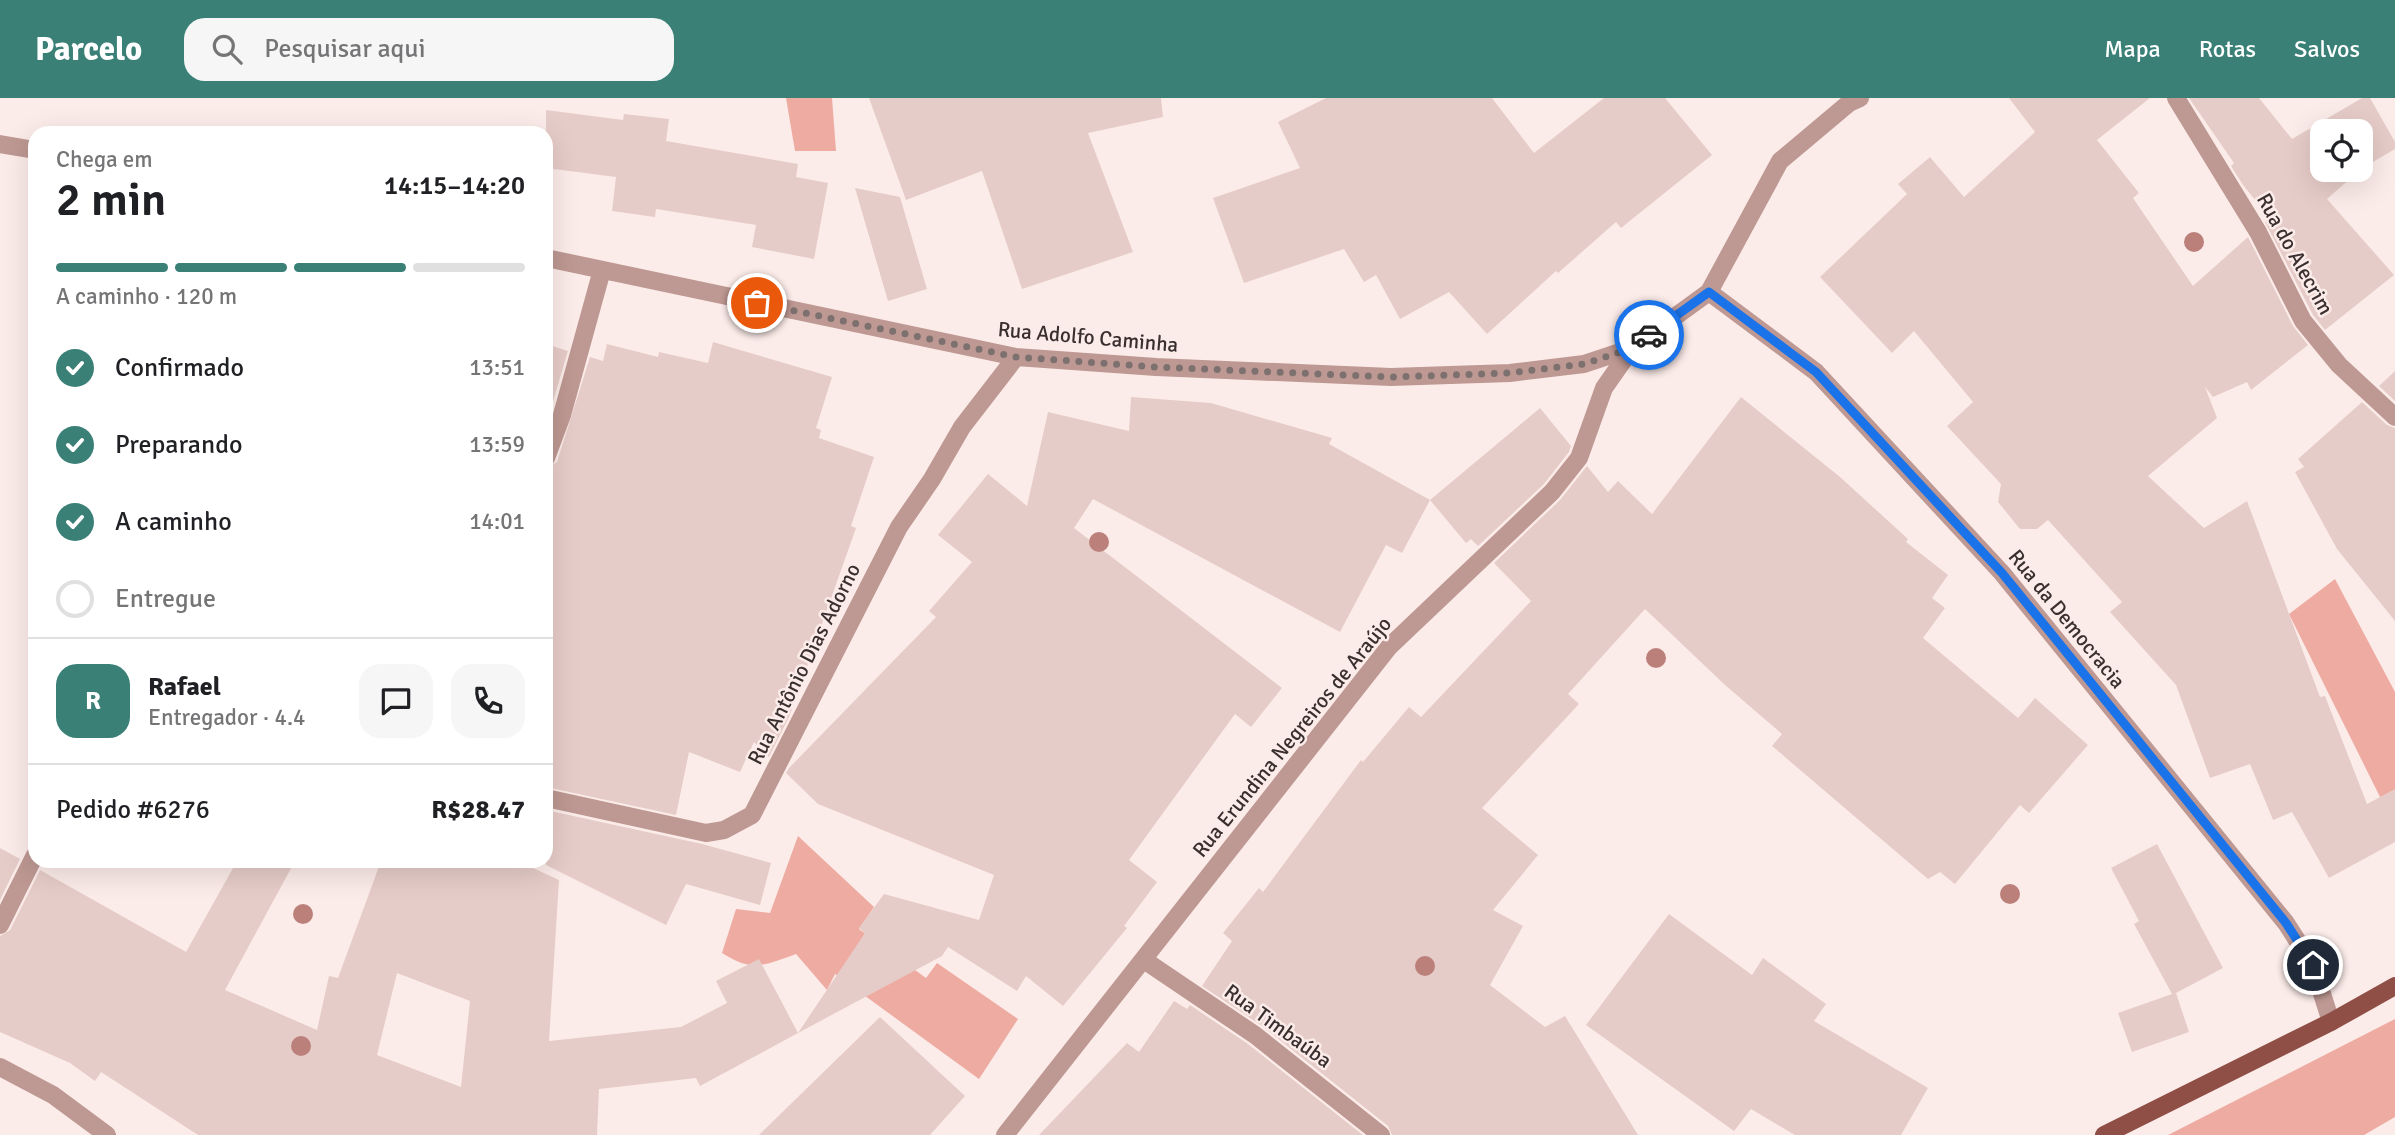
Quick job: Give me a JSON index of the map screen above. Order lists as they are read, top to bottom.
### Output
{
  "streets": {
    "street": [
      "Rua do Alecrim",
      "Rua Adolfo Caminha",
      "Rua da Democracia",
      "Rua Antônio Dias Adorno",
      "Rua Erundina Negreiros de Araújo",
      "Rua Timbaúba"
    ]
  },
  "crossings": [
    ["Rua Adolfo Caminha", "Rua Antônio Dias Adorno"],
    ["Rua Adolfo Caminha", "Rua Erundina Negreiros de Araújo"],
    ["Rua da Democracia", "Rua Erundina Negreiros de Araújo"],
    ["Rua Erundina Negreiros de Araújo", "Rua Timbaúba"]
  ],
  "page": {
    "header": "Parcelo",
    "search": "Pesquisar aqui",
    "nav": ["Mapa", "Rotas", "Salvos"],
    "heading": ["2 min", "Chega em", "14:15–14:20"],
    "panel": [
      "Rafael",
      "Entregador · 4.4",
      "Pedido #6276",
      "R$28.47"
    ],
    "bar": "A caminho · 120 m",
    "list": [
      ["Confirmado", "13:51"],
      ["Preparando", "13:59"],
      ["A caminho", "14:01"],
      "Entregue"
    ],
    "round": "R"
  }
}
